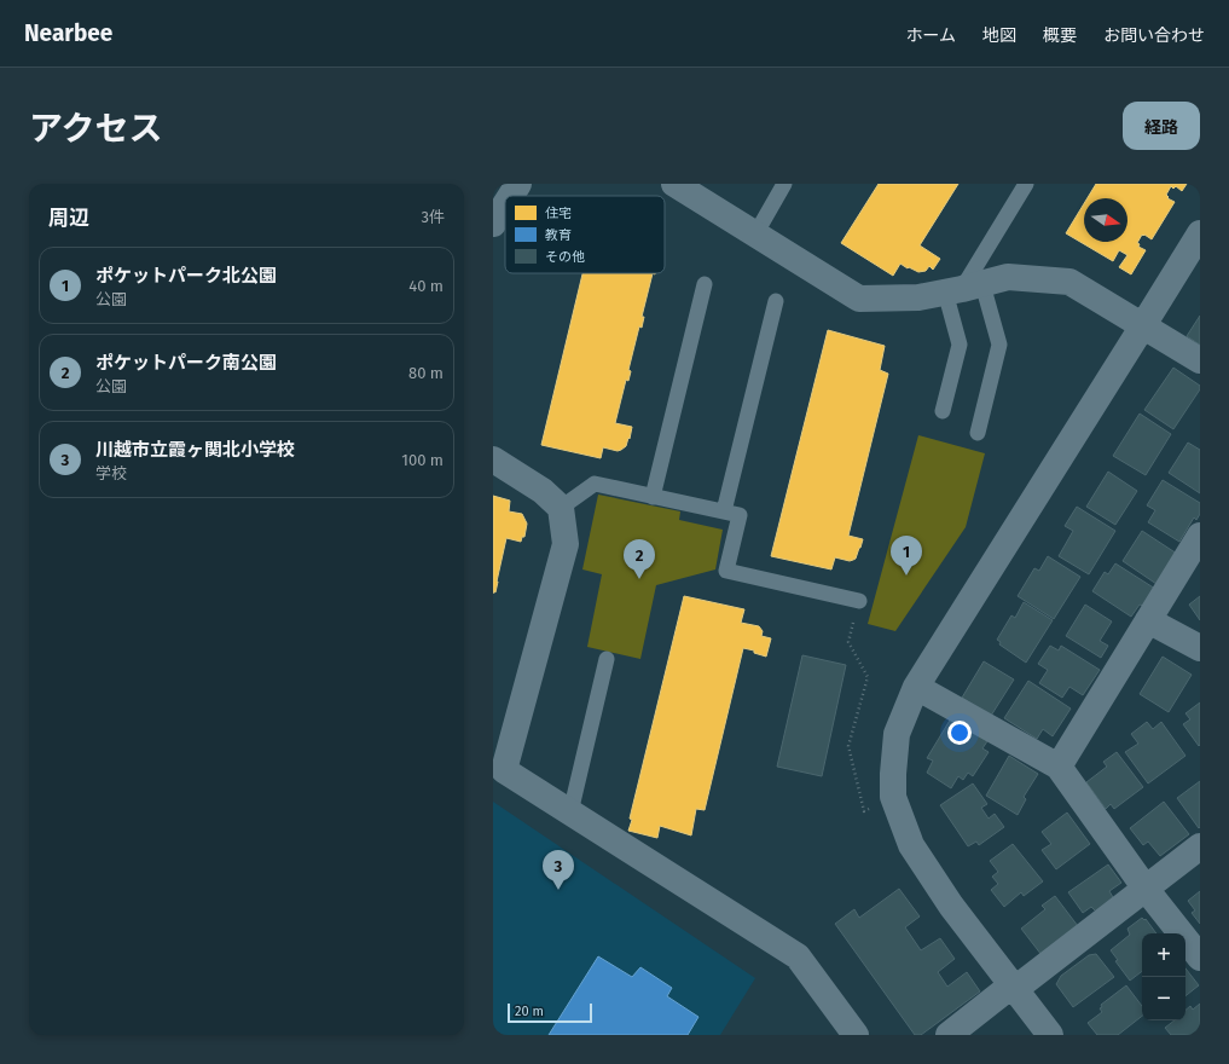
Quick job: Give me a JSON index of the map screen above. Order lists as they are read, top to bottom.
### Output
{
  "legend": ["住宅", "教育", "その他"],
  "scale_bar": "20 m",
  "north": "right",
  "page": {
    "header": "Nearbee",
    "nav": [
      "ホーム",
      "地図",
      "概要",
      "お問い合わせ"
    ],
    "title": "アクセス",
    "buttons": "経路",
    "heading": ["周辺", "3件"],
    "list": [
      {
        "mark": "1",
        "name": "ポケットパーク北公園",
        "note": "公園",
        "value": "40 m"
      },
      {
        "mark": "2",
        "name": "ポケットパーク南公園",
        "note": "公園",
        "value": "80 m"
      },
      {
        "mark": "3",
        "name": "川越市立霞ヶ関北小学校",
        "note": "学校",
        "value": "100 m"
      }
    ],
    "pins": ["1", "2", "3"],
    "map_buttons": ["+", "−"],
    "scale": "20 m"
  }
}
